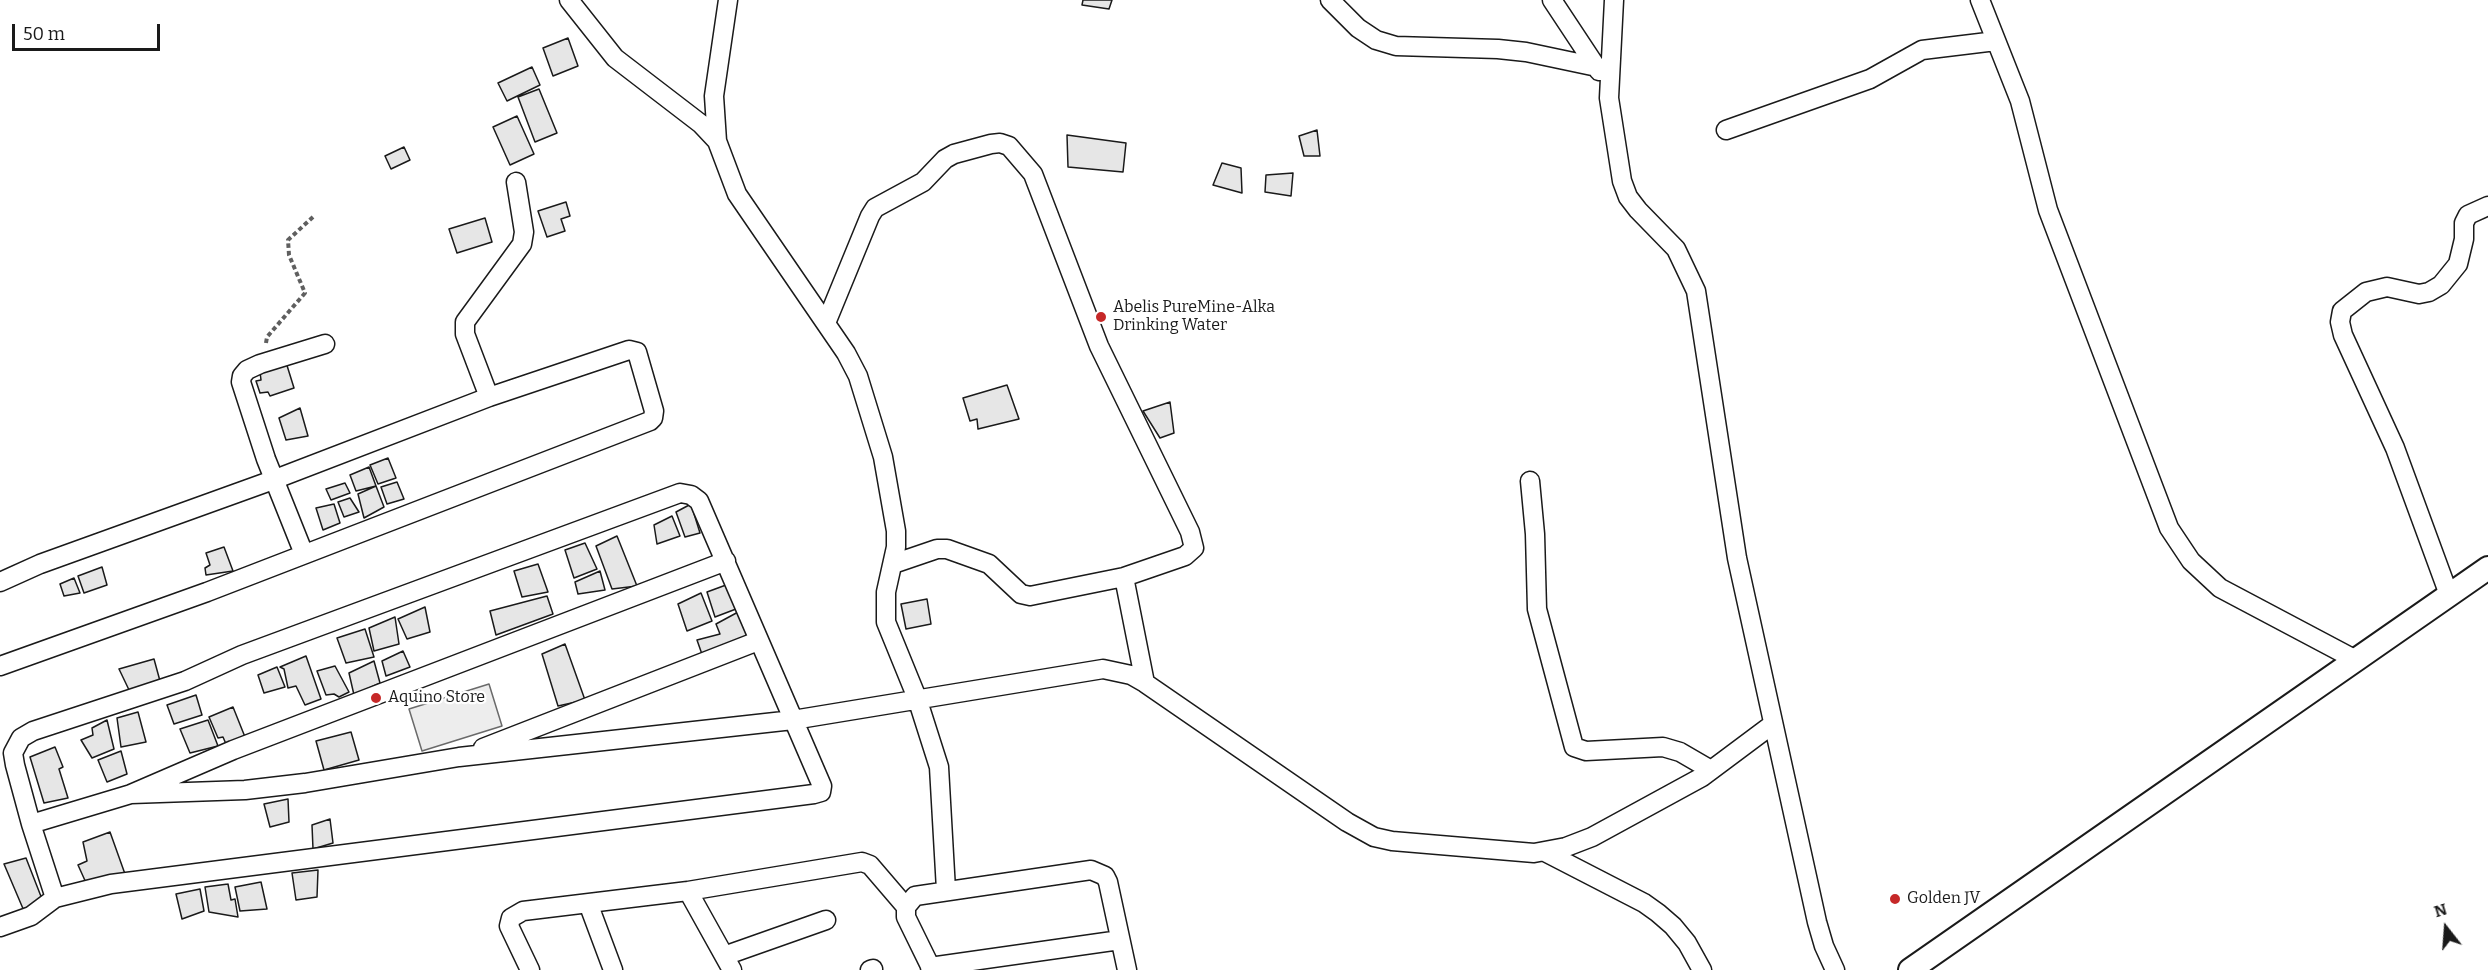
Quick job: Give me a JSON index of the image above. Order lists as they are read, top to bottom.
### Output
{
  "places": ["Abelis PureMine-Alka Drinking Water", "Aquino Store", "Golden JV"],
  "scale_bar": "50 m",
  "north": "top"
}
